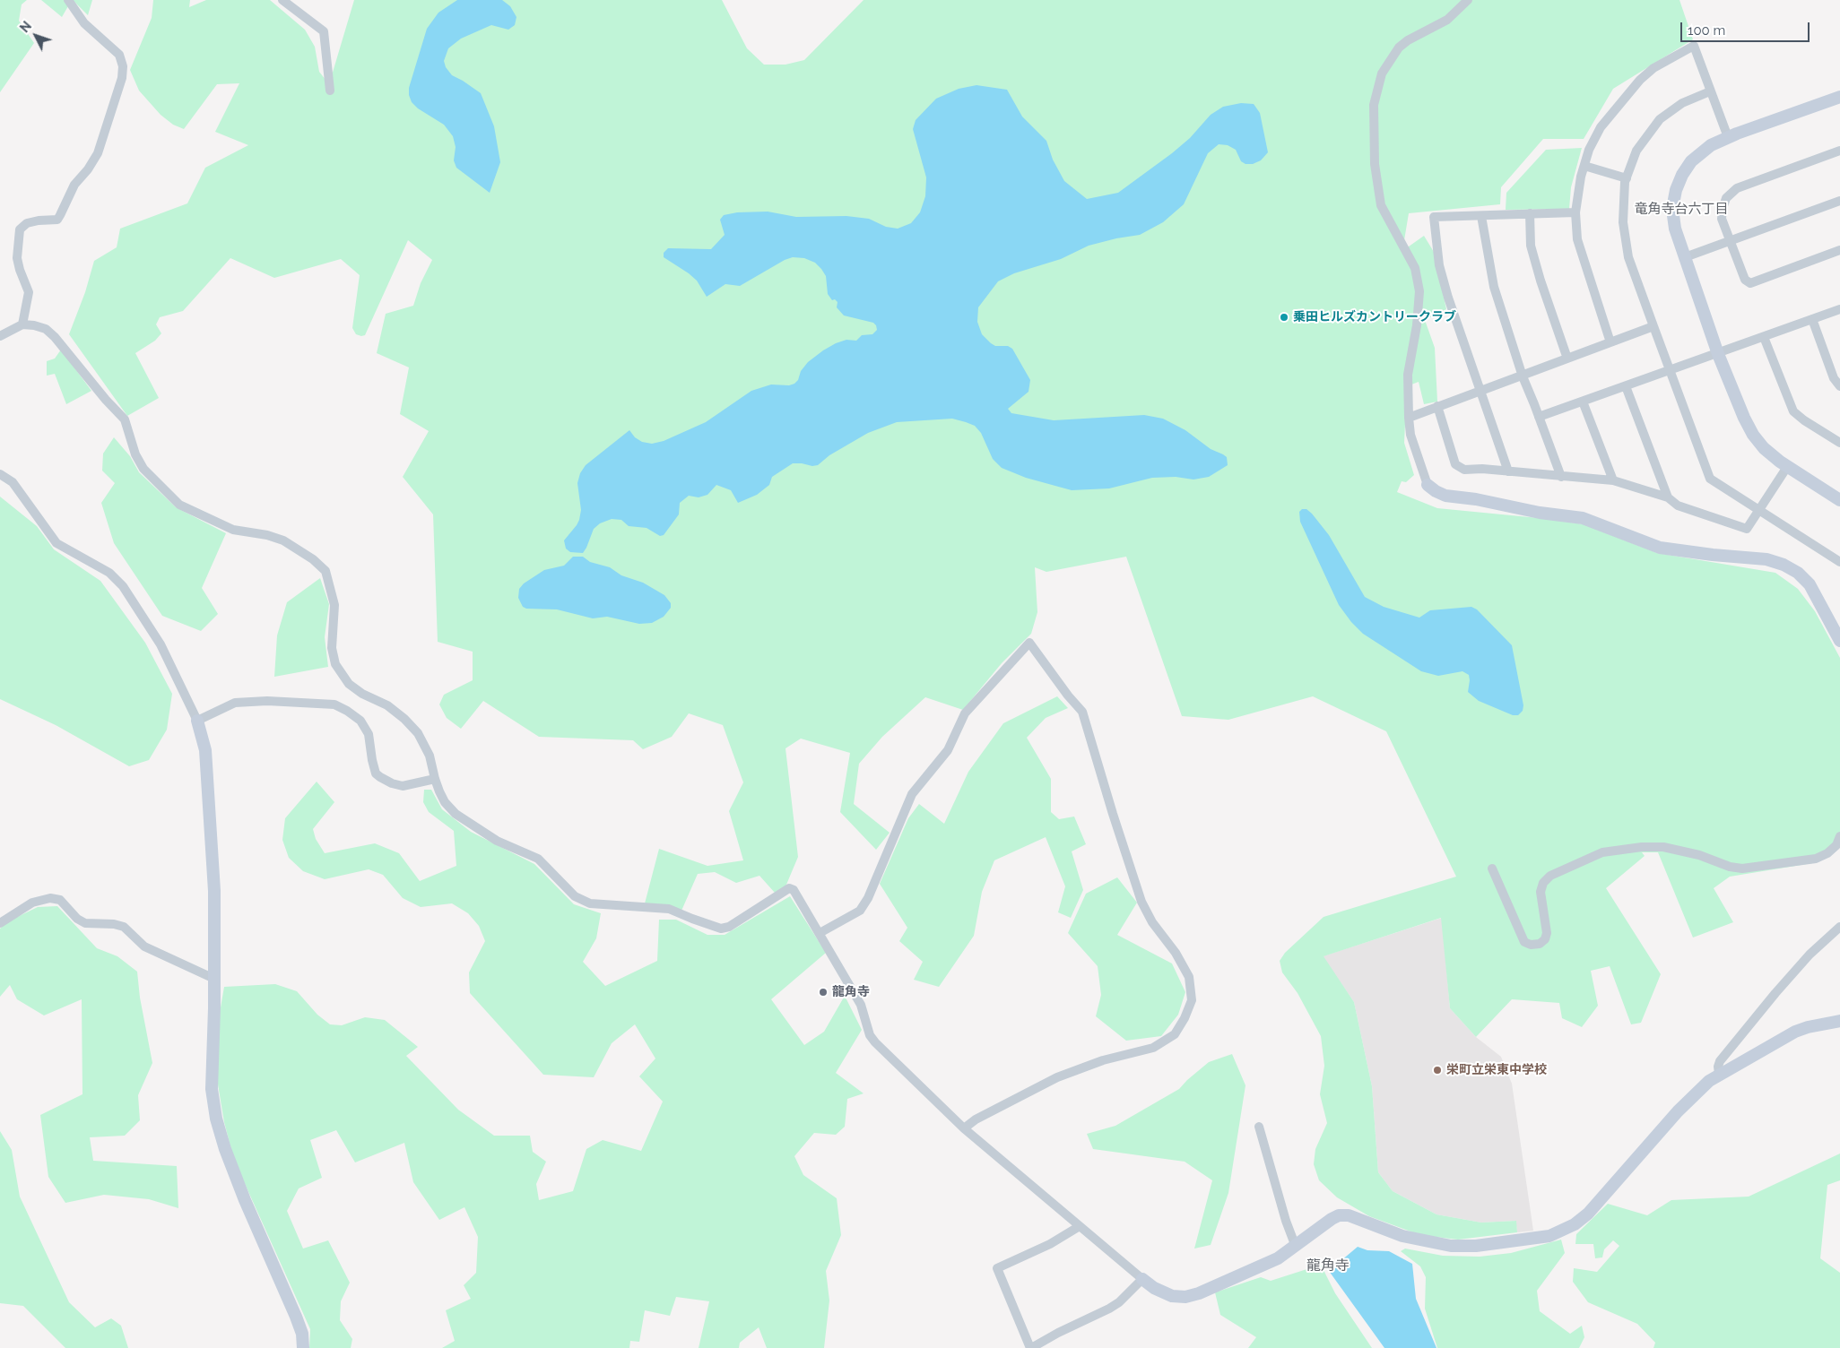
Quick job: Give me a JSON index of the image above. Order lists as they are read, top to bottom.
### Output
{
  "districts": ["竜角寺台六丁目", "龍角寺"],
  "places": ["乗田ヒルズカントリークラブ", "龍角寺", "栄町立栄東中学校"],
  "scale_bar": "100 m",
  "north": "top left"
}
